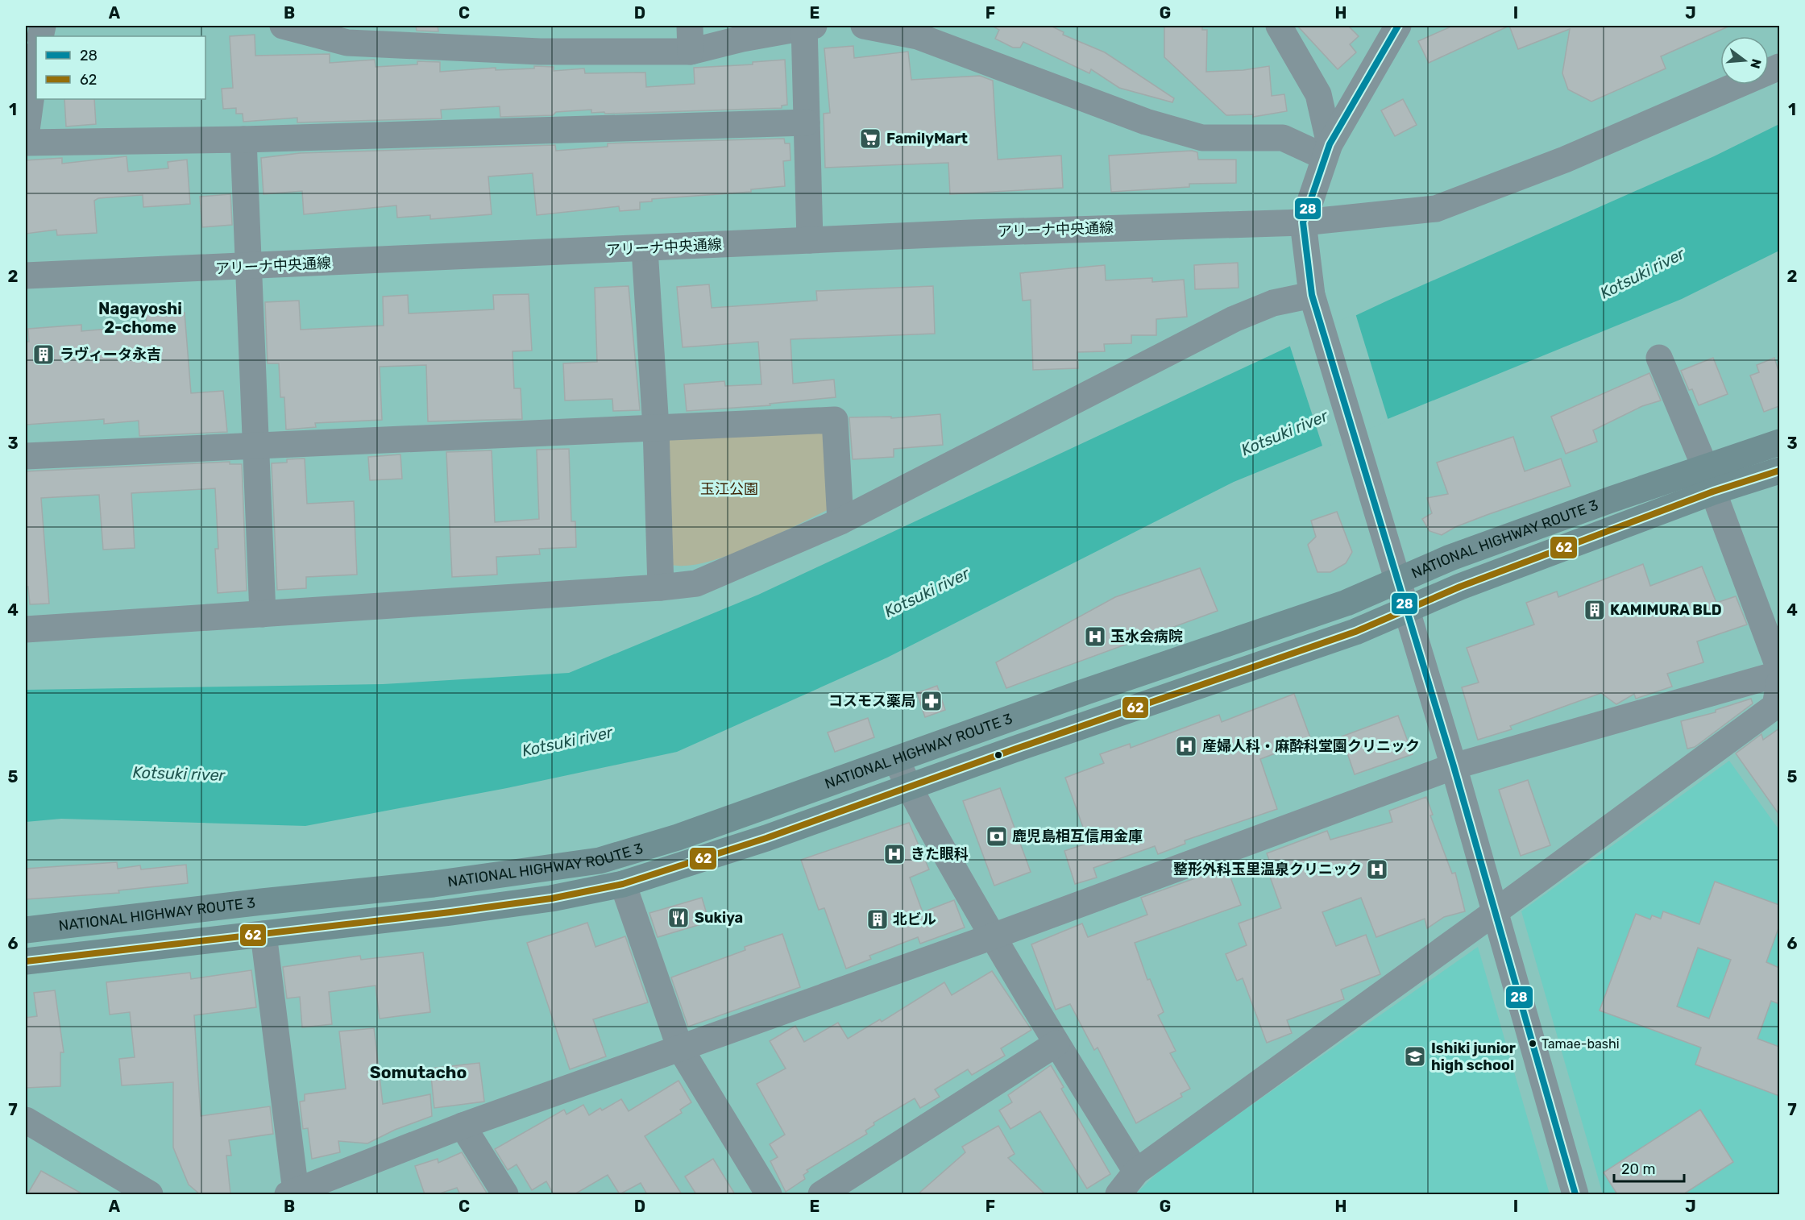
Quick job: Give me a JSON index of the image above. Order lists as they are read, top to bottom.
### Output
{
  "streets": {
    "highway": ["NATIONAL HIGHWAY ROUTE 3"],
    "street": ["アリーナ中央通線"]
  },
  "districts": ["Nagayoshi 2-chome", "Somutacho"],
  "water": ["Kotsuki river"],
  "parks": ["玉江公園"],
  "places": {
    "supermarket": ["FamilyMart"],
    "building": ["ラヴィータ永吉", "KAMIMURA BLD", "北ビル"],
    "hospital": [
      "玉水会病院",
      "産婦人科・麻酔科堂園クリニック",
      "きた眼科",
      "整形外科玉里温泉クリニック"
    ],
    "pharmacy": ["コスモス薬局"],
    "bank": ["鹿児島相互信用金庫"],
    "restaurant": ["Sukiya"],
    "other": ["Tamae-bashi"],
    "school or university": ["Ishiki junior high school"]
  },
  "lines": ["transit line 28", "transit line 62"],
  "legend": ["28", "62"],
  "scale_bar": "20 m",
  "north": "right",
  "grid": {
    "columns": [
      "A",
      "B",
      "C",
      "D",
      "E",
      "F",
      "G",
      "H",
      "I",
      "J"
    ],
    "rows": [
      "1",
      "2",
      "3",
      "4",
      "5",
      "6",
      "7"
    ]
  }
}
